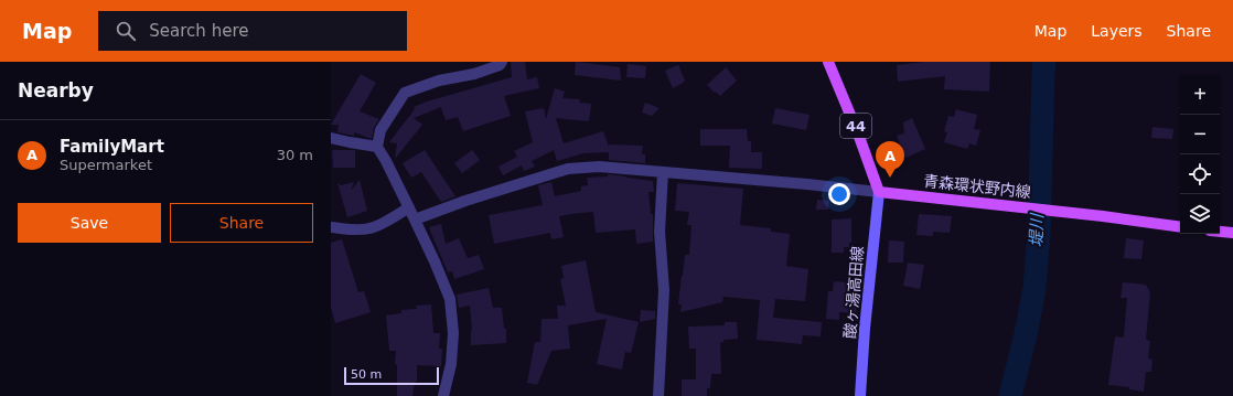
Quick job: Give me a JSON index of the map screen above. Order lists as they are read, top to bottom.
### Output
{
  "streets": {
    "main road": ["44", "青森環状野内線", "酸ヶ湯高田線"]
  },
  "crossings": [
    ["44", "青森環状野内線"],
    ["44", "酸ヶ湯高田線"],
    ["青森環状野内線", "酸ヶ湯高田線"]
  ],
  "water": ["堤川"],
  "scale_bar": "50 m",
  "page": {
    "header": "Map",
    "search": "Search here",
    "nav": ["Map", "Layers", "Share"],
    "heading": "Nearby",
    "map_buttons": ["+", "−"],
    "list": [
      {
        "mark": "A",
        "name": "FamilyMart",
        "note": "Supermarket",
        "value": "30 m"
      }
    ],
    "pins": "A",
    "buttons": ["Save", "Share"],
    "scale": "50 m"
  }
}
